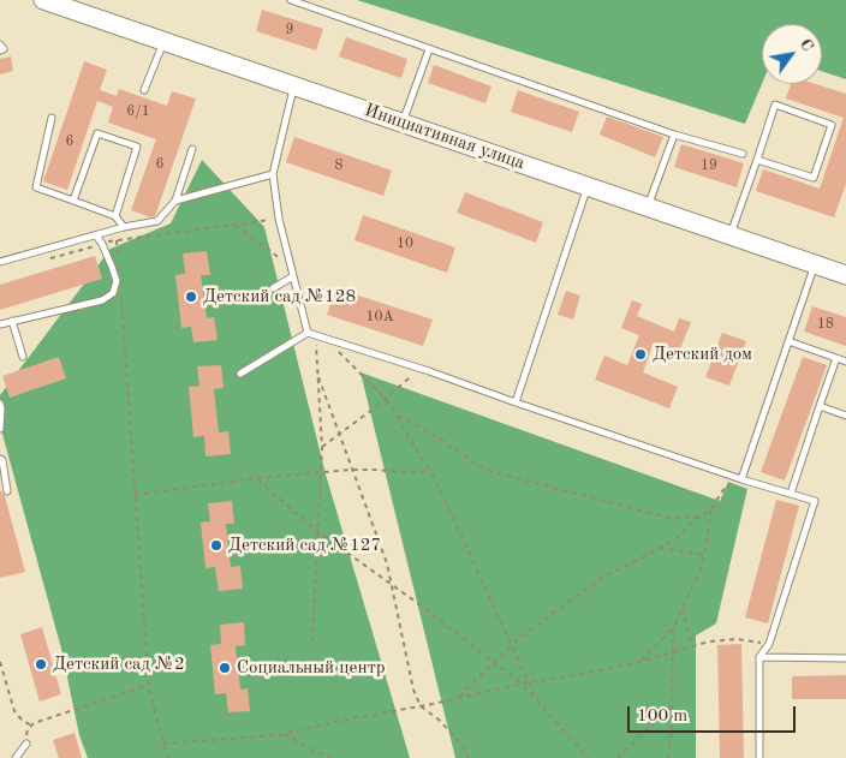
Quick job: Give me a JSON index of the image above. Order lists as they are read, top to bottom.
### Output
{
  "streets": {
    "main road": ["Инициативная улица"]
  },
  "places": [
    "Детский сад №128",
    "Детский дом",
    "Детский сад №127",
    "Детский сад №2",
    "Социальный центр"
  ],
  "house_numbers": [
    "9",
    "6/1",
    "6",
    "6",
    "8",
    "19",
    "10",
    "10А",
    "18"
  ],
  "scale_bar": "100 m",
  "north": "top right"
}
